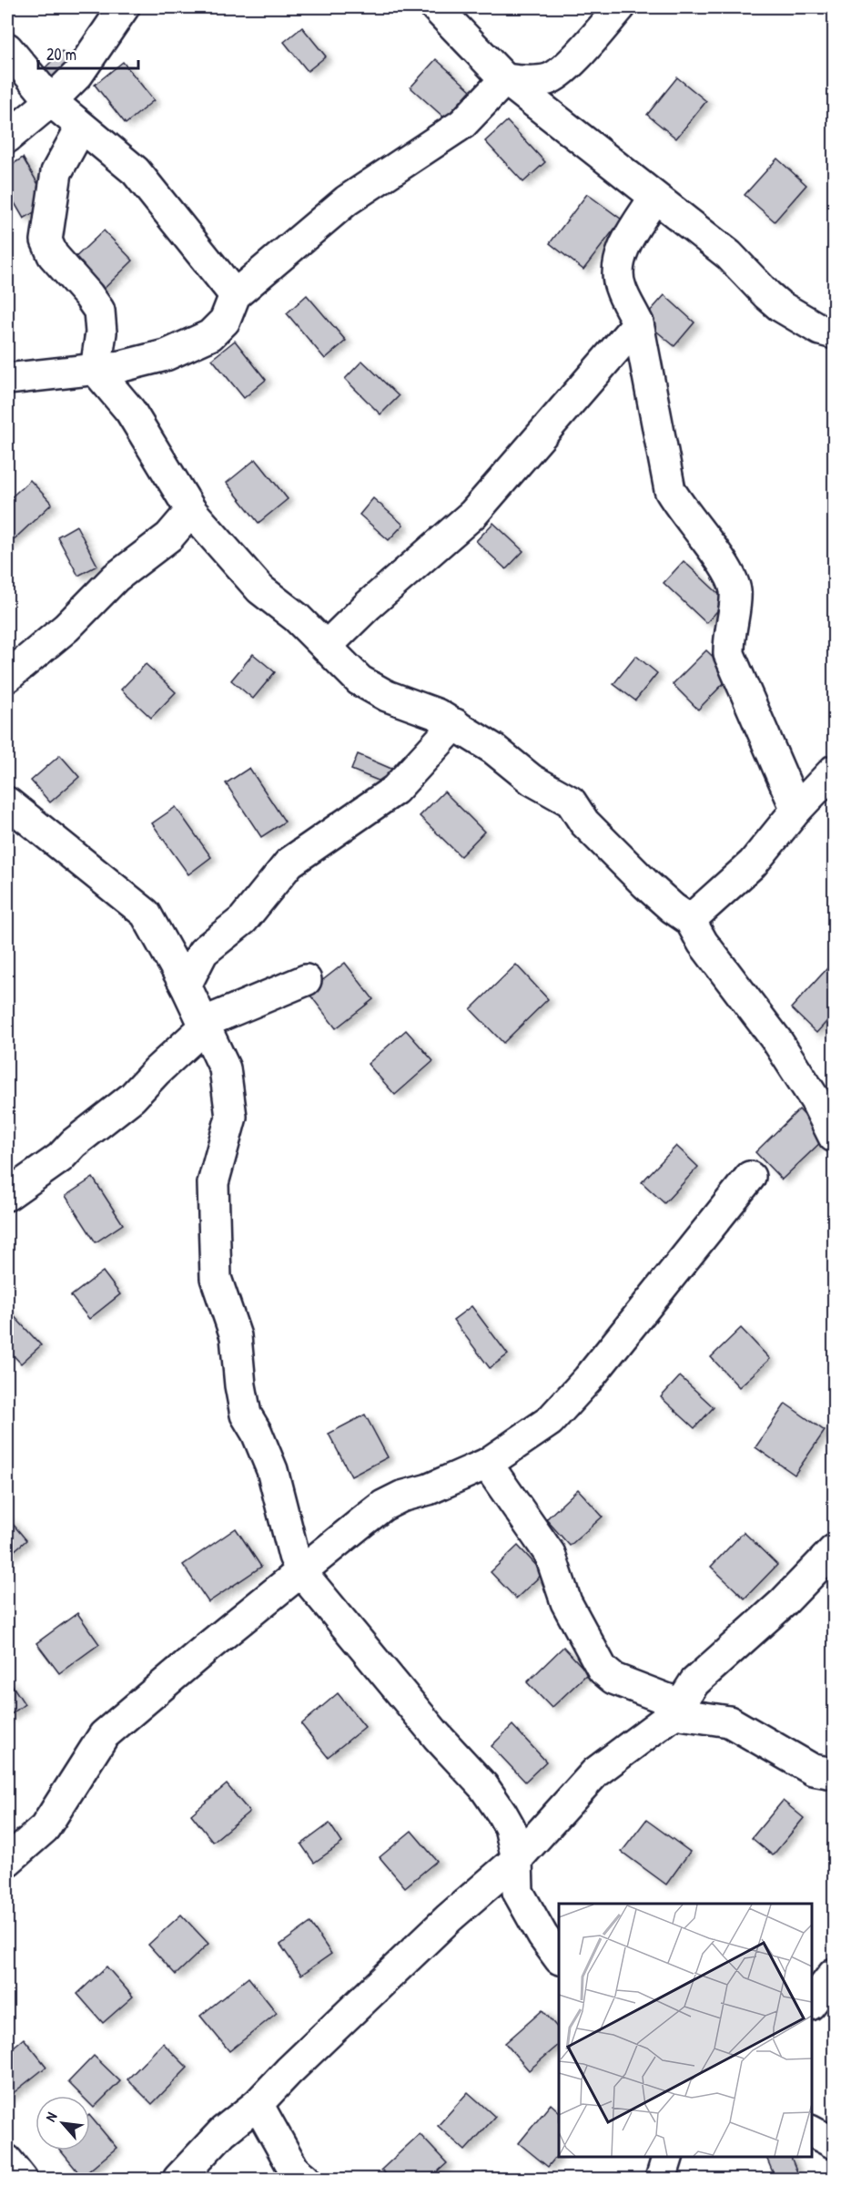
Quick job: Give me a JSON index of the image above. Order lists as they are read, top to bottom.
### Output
{
  "scale_bar": "20 m",
  "north": "top left"
}
